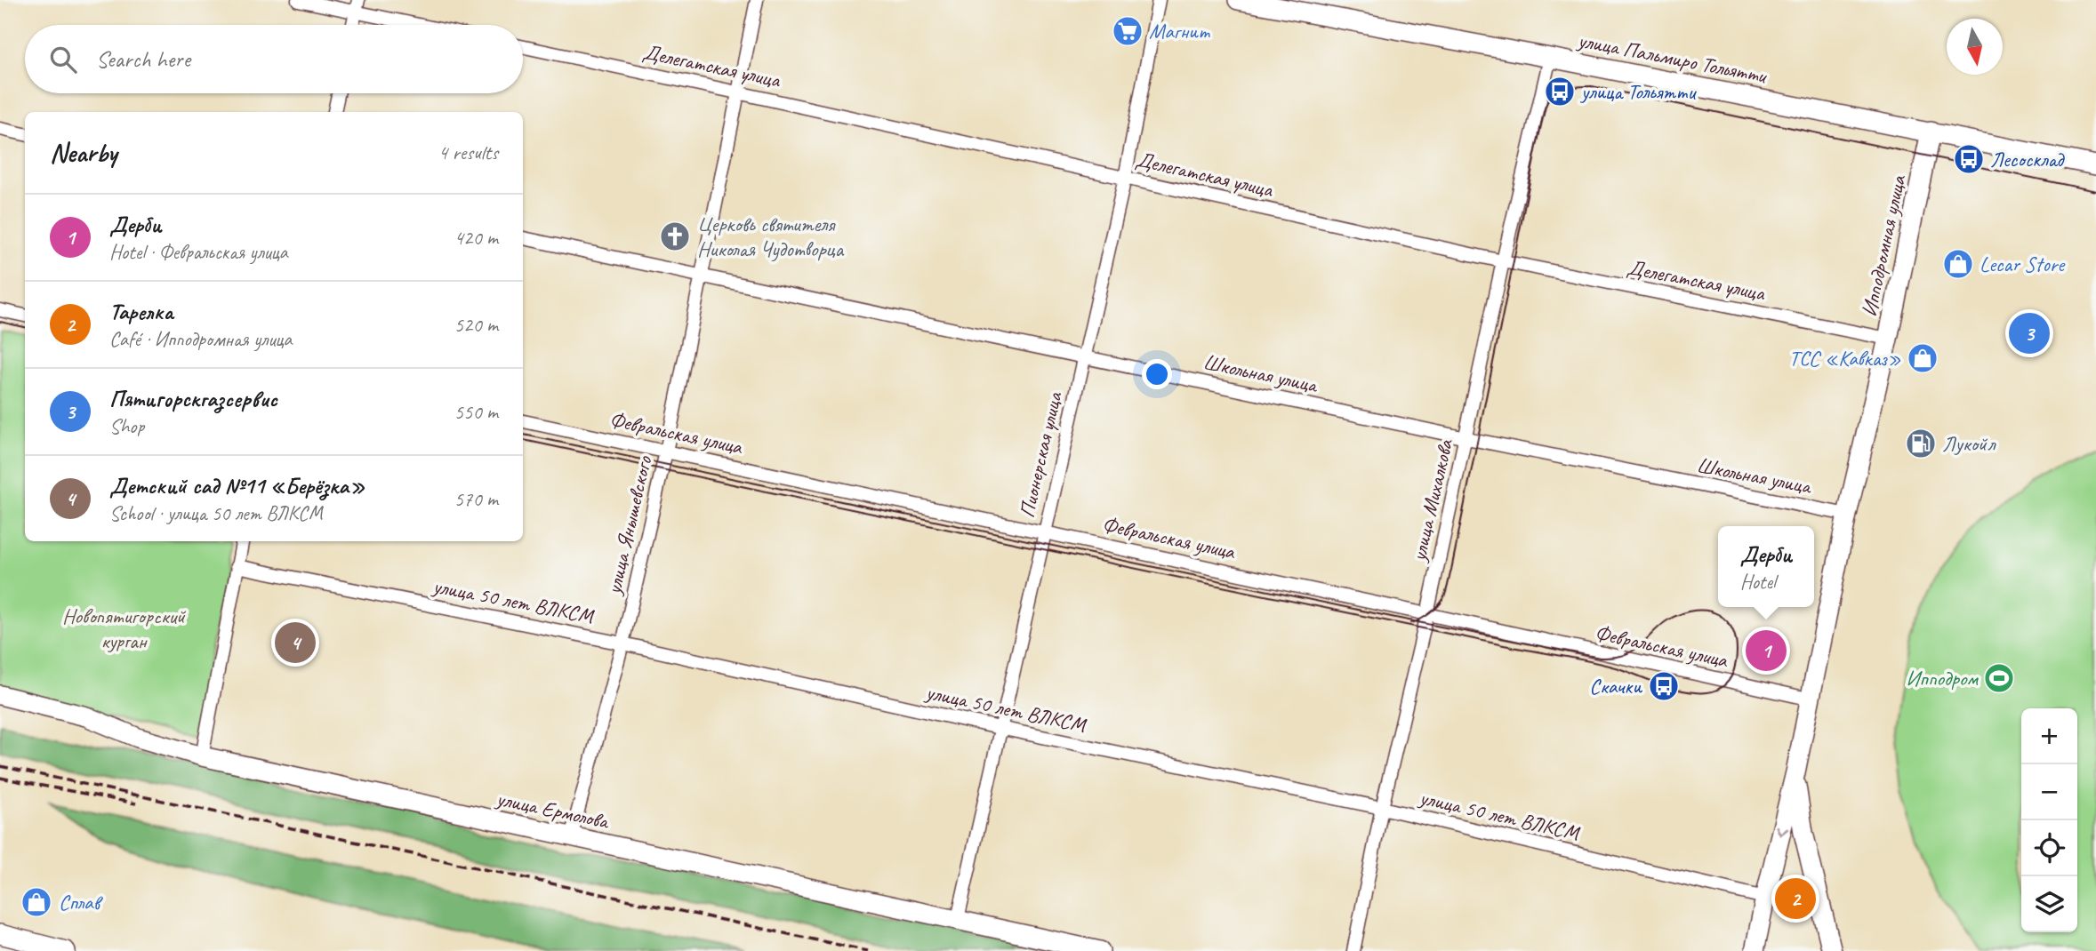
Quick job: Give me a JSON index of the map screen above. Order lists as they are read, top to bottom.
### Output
{
  "streets": {
    "street": [
      "улица Пальмиро Тольятти",
      "Делегатская улица",
      "Ипподромная улица",
      "Школьная улица",
      "Февральская улица",
      "Пионерская улица",
      "улица Михалкова",
      "улица Янышевского",
      "улица 50 лет ВЛКСМ",
      "улица Ермолова"
    ]
  },
  "crossings": [
    ["улица Пальмиро Тольятти", "Ипподромная улица"],
    ["улица Пальмиро Тольятти", "улица Михалкова"],
    ["Делегатская улица", "Ипподромная улица"],
    ["Делегатская улица", "Пионерская улица"],
    ["Делегатская улица", "улица Михалкова"],
    ["Делегатская улица", "улица Янышевского"],
    ["Ипподромная улица", "Школьная улица"],
    ["Ипподромная улица", "Февральская улица"],
    ["Ипподромная улица", "улица 50 лет ВЛКСМ"],
    ["Школьная улица", "Пионерская улица"],
    ["Школьная улица", "улица Михалкова"],
    ["Школьная улица", "улица Янышевского"],
    ["Февральская улица", "Пионерская улица"],
    ["Февральская улица", "улица Михалкова"],
    ["Февральская улица", "улица Янышевского"],
    ["Пионерская улица", "улица 50 лет ВЛКСМ"],
    ["Пионерская улица", "улица Ермолова"],
    ["улица Михалкова", "улица 50 лет ВЛКСМ"],
    ["улица Янышевского", "улица 50 лет ВЛКСМ"],
    ["улица Янышевского", "улица Ермолова"]
  ],
  "parks": ["Новопятигорский курган"],
  "places": {
    "supermarket": ["Магнит"],
    "bus stop": ["улица Тольятти", "Лесосклад", "Скачки"],
    "church": ["Церковь святителя Николая Чудотворца"],
    "shop": ["Lecar Store", "ТСС «Кавказ»", "Сплав"],
    "fuel station": ["Лукойл"],
    "sports": ["Ипподpом"]
  },
  "north": "bottom",
  "page": {
    "search": "Search here",
    "heading": ["Nearby", "4 results"],
    "list": [
      {
        "mark": "1",
        "name": "Дерби",
        "note": "Hotel · Февральская улица",
        "value": "420 m"
      },
      {
        "mark": "2",
        "name": "Тарелка",
        "note": "Café · Ипподромная улица",
        "value": "520 m"
      },
      {
        "mark": "3",
        "name": "Пятигорскгазсервис",
        "note": "Shop",
        "value": "550 m"
      },
      {
        "mark": "4",
        "name": "Детский сад №11 «Берёзка»",
        "note": "School · улица 50 лет ВЛКСМ",
        "value": "570 m"
      }
    ],
    "pins": [
      "3",
      "4",
      "1",
      "2"
    ],
    "popup": ["Дерби", "Hotel"],
    "map_buttons": ["+", "−"]
  }
}
